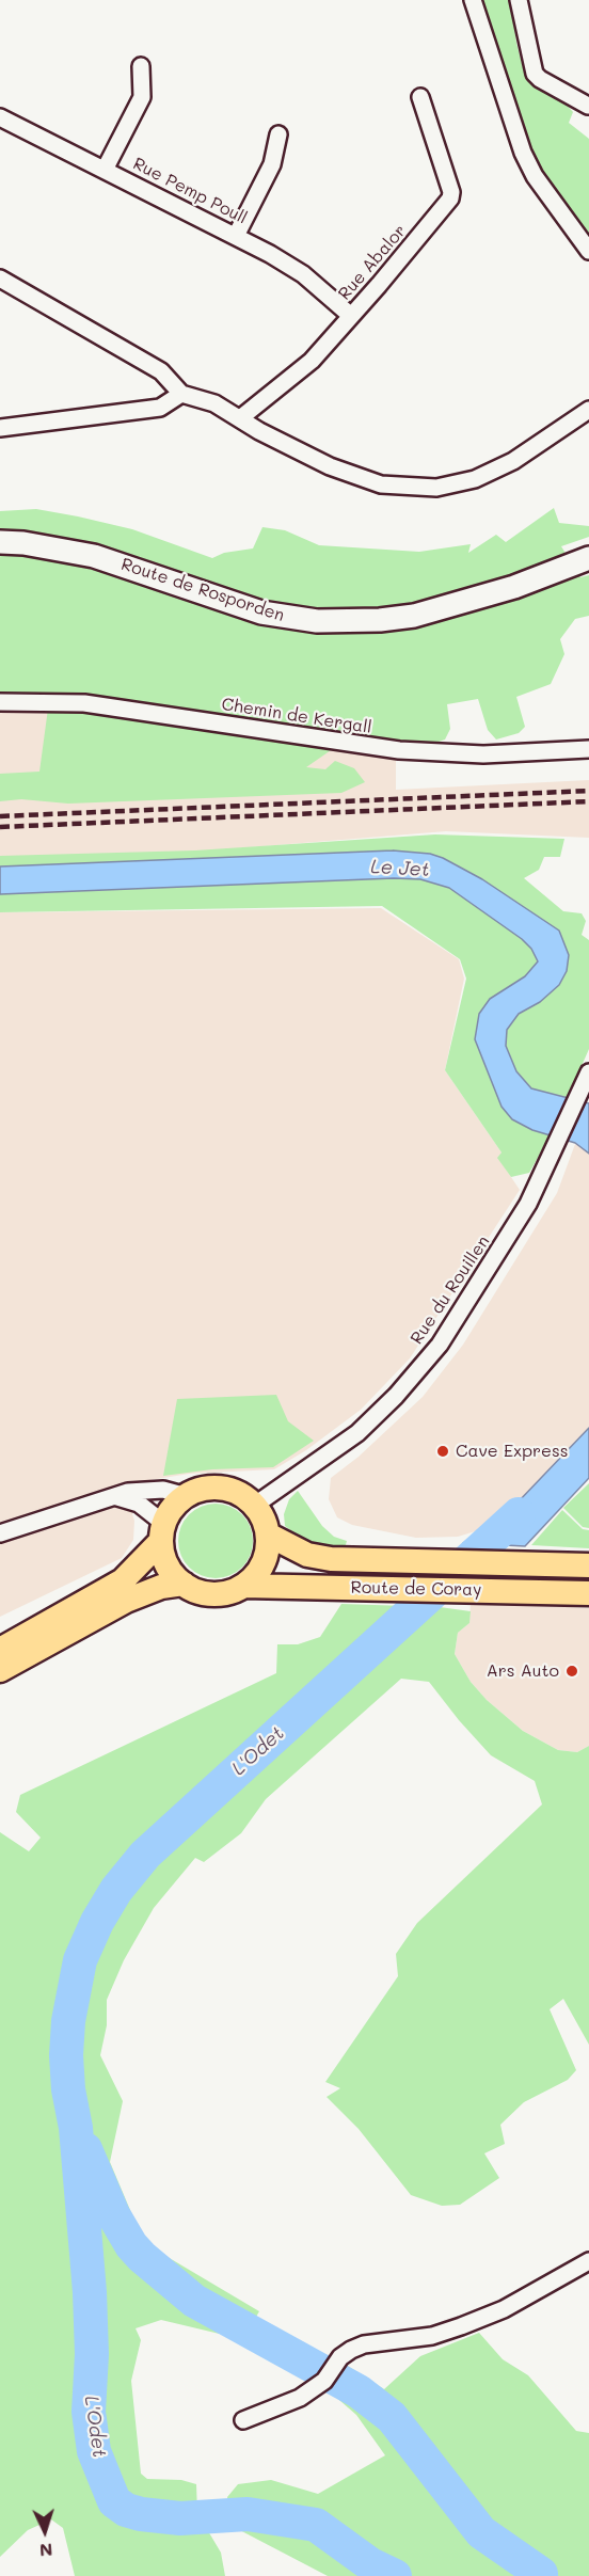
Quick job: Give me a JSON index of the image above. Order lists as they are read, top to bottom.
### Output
{
  "streets": {
    "main road": ["Route de Rosporden", "Route de Coray"],
    "street": [
      "Rue Pemp Poull",
      "Rue Abalor",
      "Chemin de Kergall",
      "Rue du Rouillen"
    ]
  },
  "crossings": [
    ["Rue Pemp Poull", "Rue Abalor"],
    ["Rue du Rouillen", "Route de Coray"]
  ],
  "water": ["Le Jet", "L'Odet"],
  "places": ["Cave Express", "Ars Auto"],
  "north": "bottom"
}
